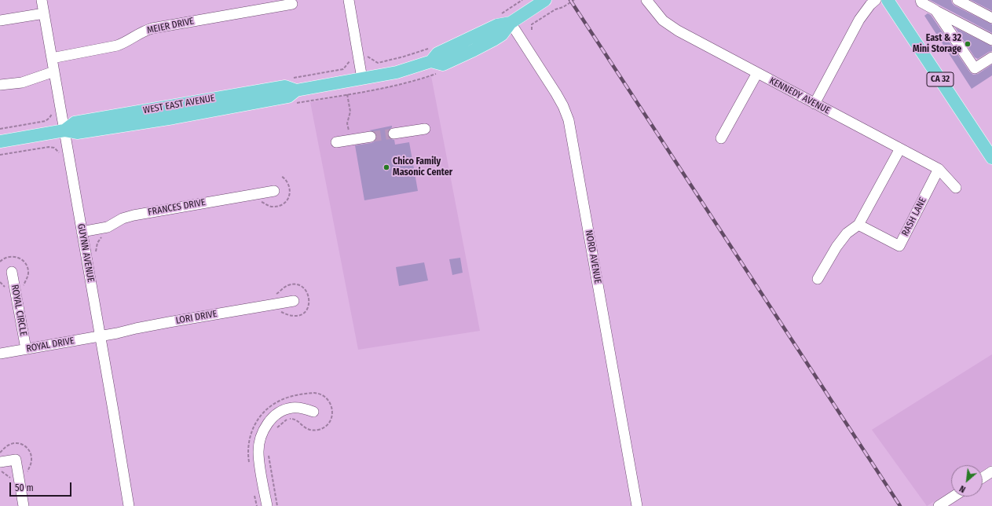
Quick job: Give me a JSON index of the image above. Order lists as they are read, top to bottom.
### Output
{
  "streets": {
    "main road": ["CA 32", "WEST EAST AVENUE"],
    "street": [
      "MEIER DRIVE",
      "KENNEDY AVENUE",
      "FRANCES DRIVE",
      "RASH LANE",
      "GUYNN AVENUE",
      "NORD AVENUE",
      "ROYAL CIRCLE",
      "LORI DRIVE",
      "ROYAL DRIVE"
    ]
  },
  "crossings": [
    ["MEIER DRIVE", "GUYNN AVENUE"],
    ["KENNEDY AVENUE", "RASH LANE"],
    ["WEST EAST AVENUE", "GUYNN AVENUE"],
    ["WEST EAST AVENUE", "NORD AVENUE"],
    ["FRANCES DRIVE", "GUYNN AVENUE"],
    ["GUYNN AVENUE", "LORI DRIVE"],
    ["GUYNN AVENUE", "ROYAL DRIVE"],
    ["ROYAL CIRCLE", "ROYAL DRIVE"],
    ["LORI DRIVE", "ROYAL DRIVE"]
  ],
  "places": ["East & 32 Mini Storage", "Chico Family Masonic Center"],
  "scale_bar": "50 m",
  "north": "bottom left"
}
